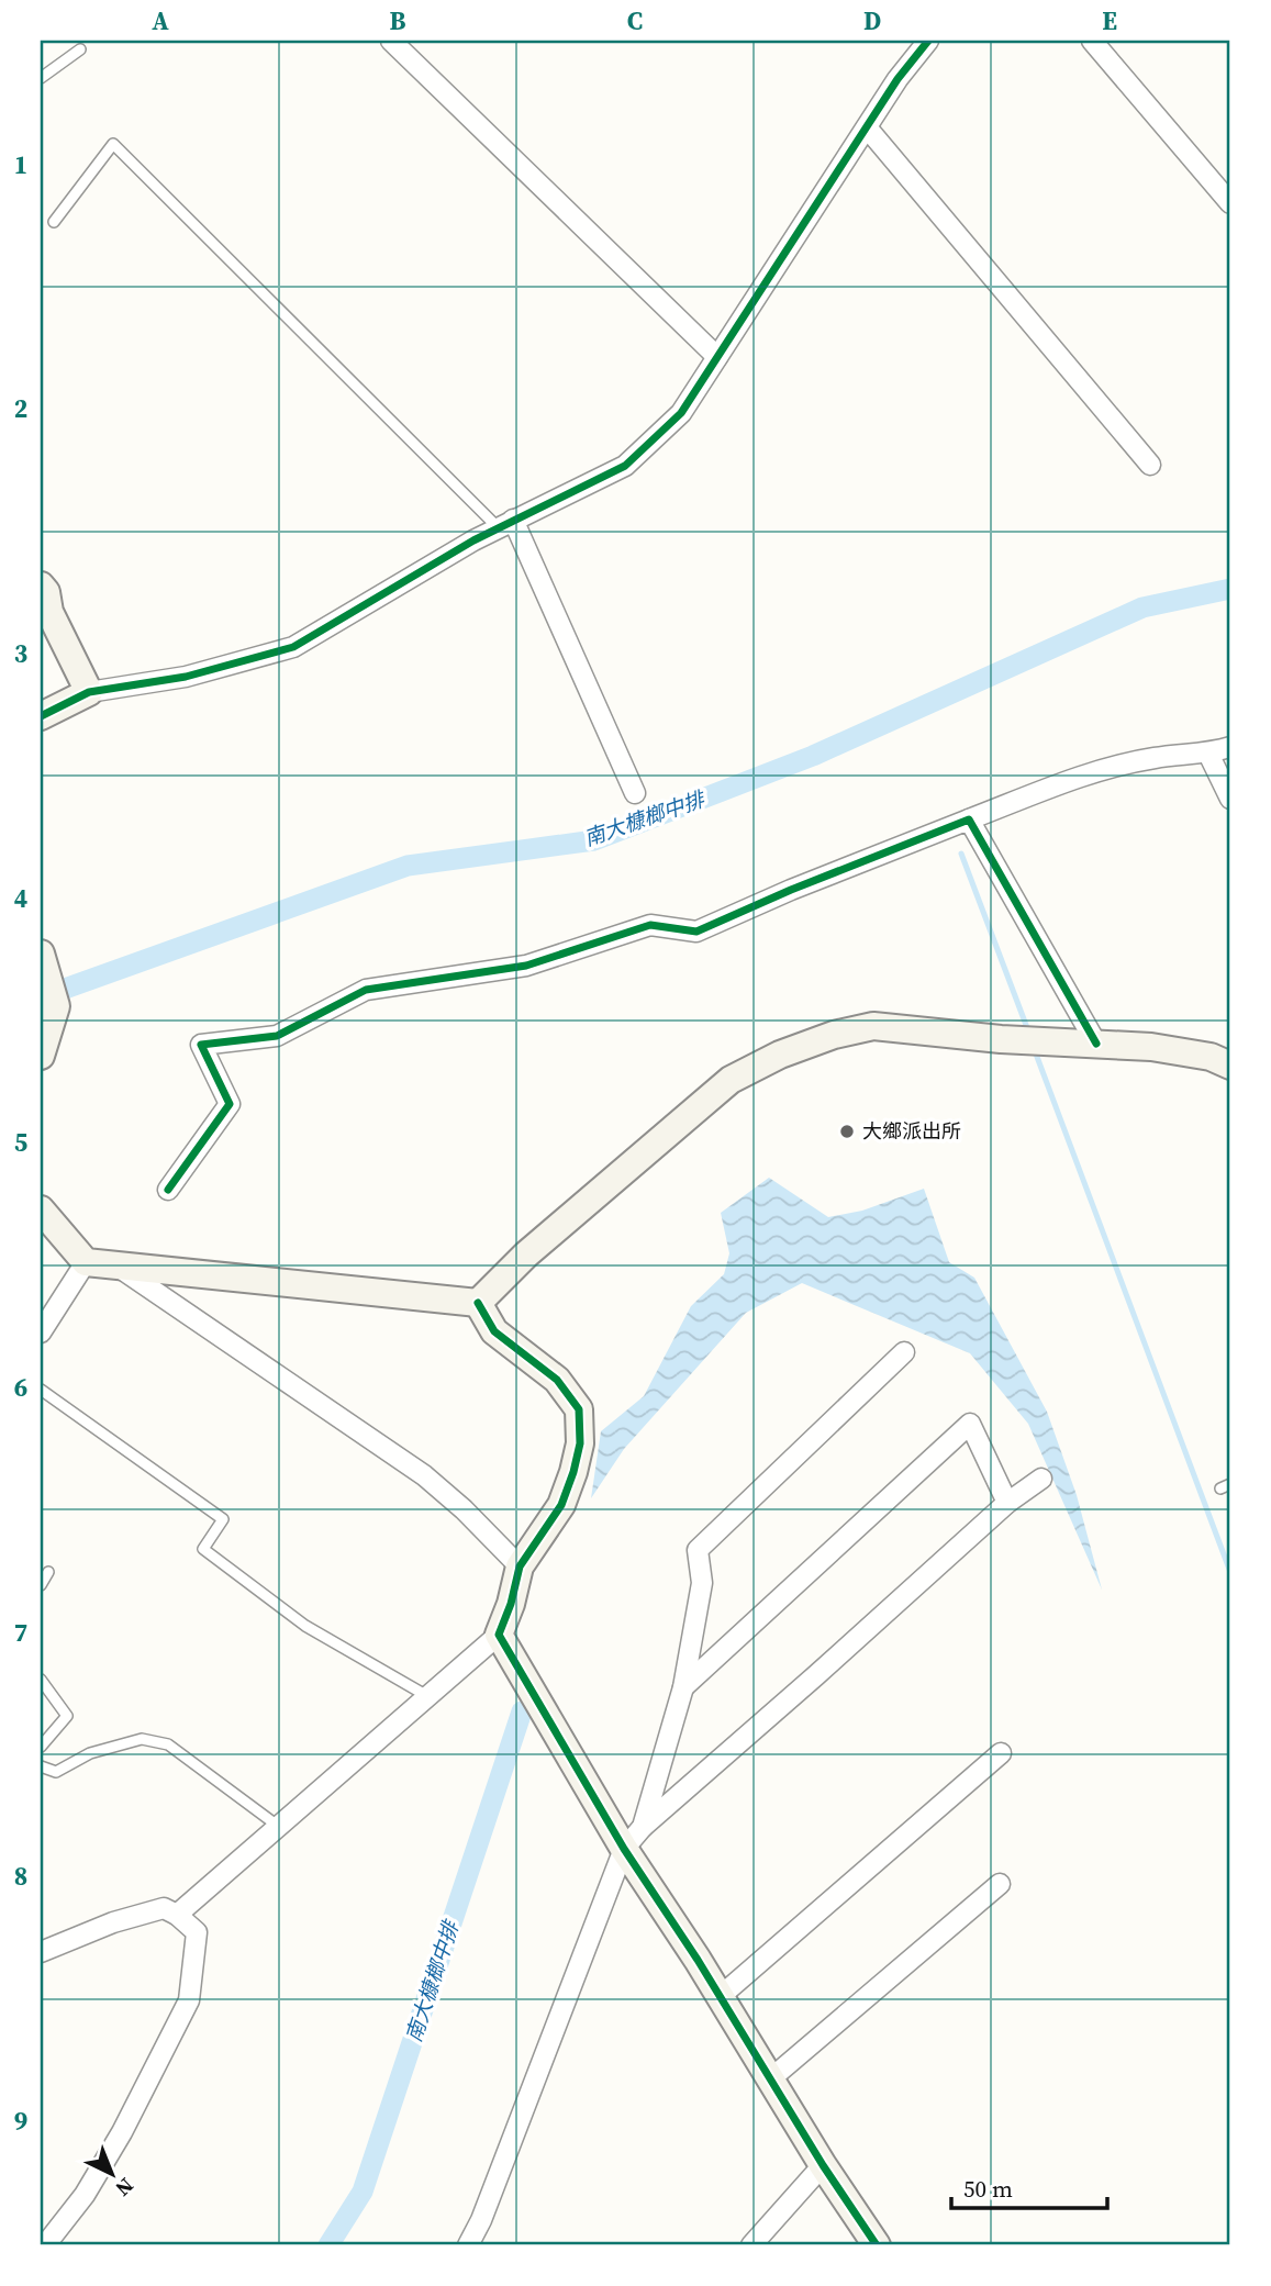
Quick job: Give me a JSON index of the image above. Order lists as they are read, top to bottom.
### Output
{
  "water": ["南大槺榔中排"],
  "places": ["大鄉派出所"],
  "scale_bar": "50 m",
  "north": "bottom right",
  "grid": {
    "columns": [
      "A",
      "B",
      "C",
      "D",
      "E"
    ],
    "rows": [
      "1",
      "2",
      "3",
      "4",
      "5",
      "6",
      "7",
      "8",
      "9"
    ]
  }
}
